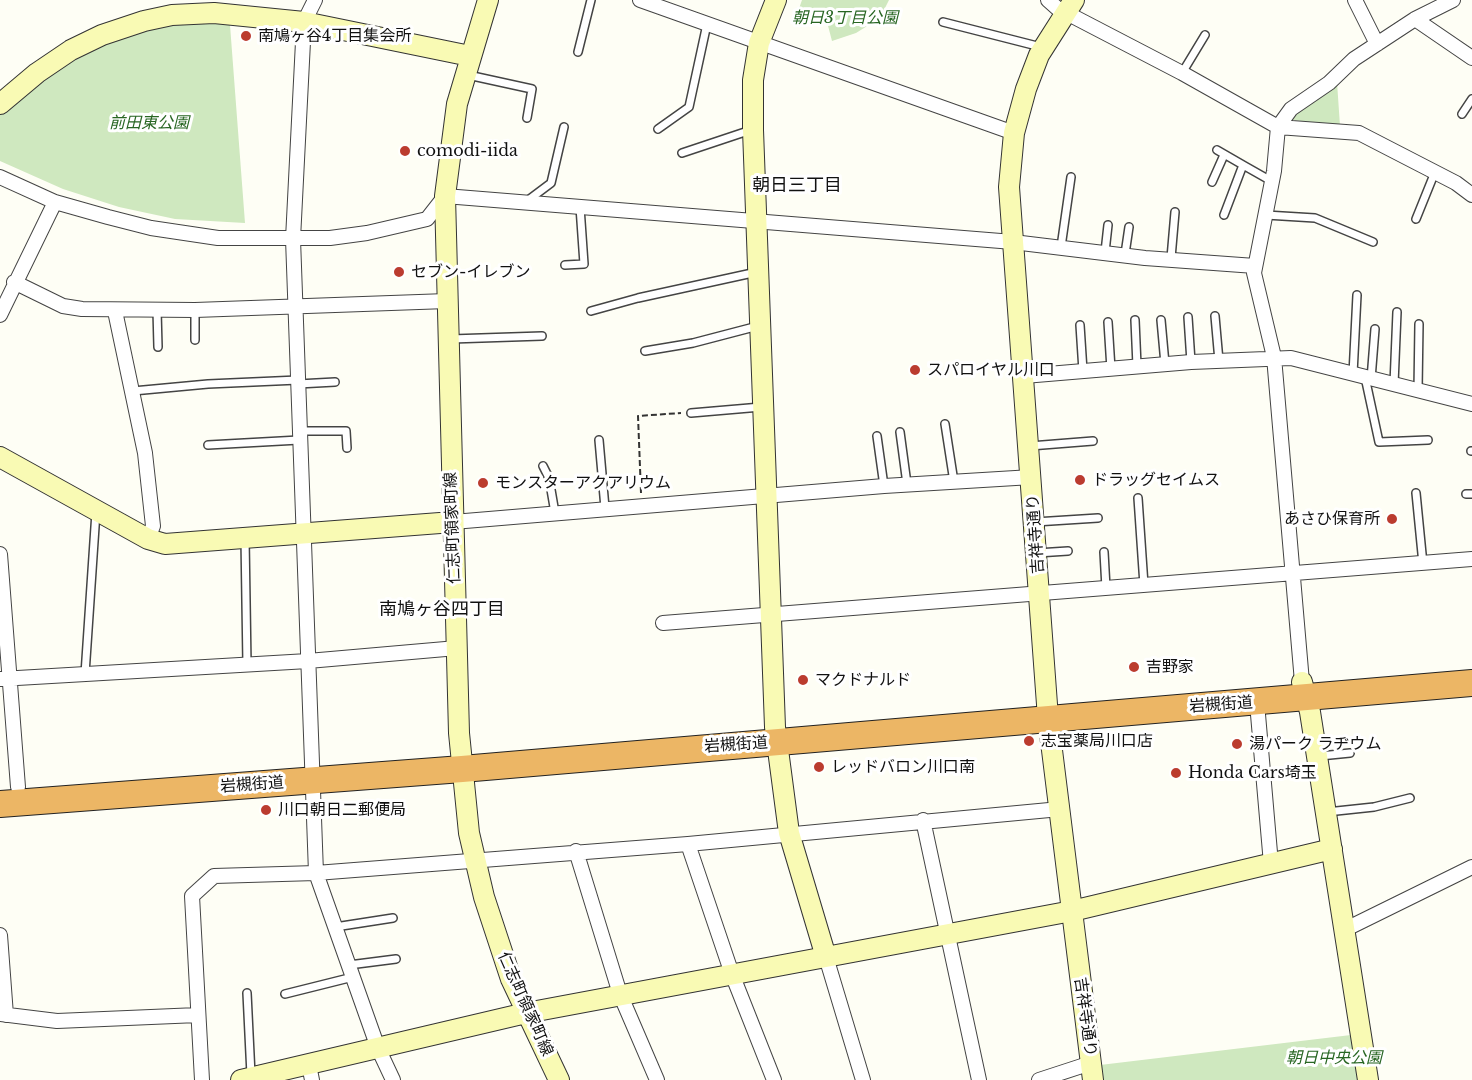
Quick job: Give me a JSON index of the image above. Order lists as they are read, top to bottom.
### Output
{
  "streets": {
    "highway": ["岩槻街道"],
    "street": ["仁志町領家町線", "吉祥寺通り"]
  },
  "crossings": [
    ["仁志町領家町線", "岩槻街道"],
    ["吉祥寺通り", "岩槻街道"]
  ],
  "districts": ["朝日三丁目", "南鳩ヶ谷四丁目"],
  "parks": ["朝日3丁目公園", "前田東公園", "朝日中央公園"],
  "places": [
    "南鳩ヶ谷4丁目集会所",
    "comodi-iida",
    "セブン-イレブン",
    "スパロイヤル川口",
    "ドラッグセイムス",
    "モンスターアクアリウム",
    "あさひ保育所",
    "吉野家",
    "マクドナルド",
    "志宝薬局川口店",
    "湯パーク ラヂウム",
    "レッドバロン川口南",
    "Honda Cars埼玉",
    "川口朝日二郵便局"
  ]
}
